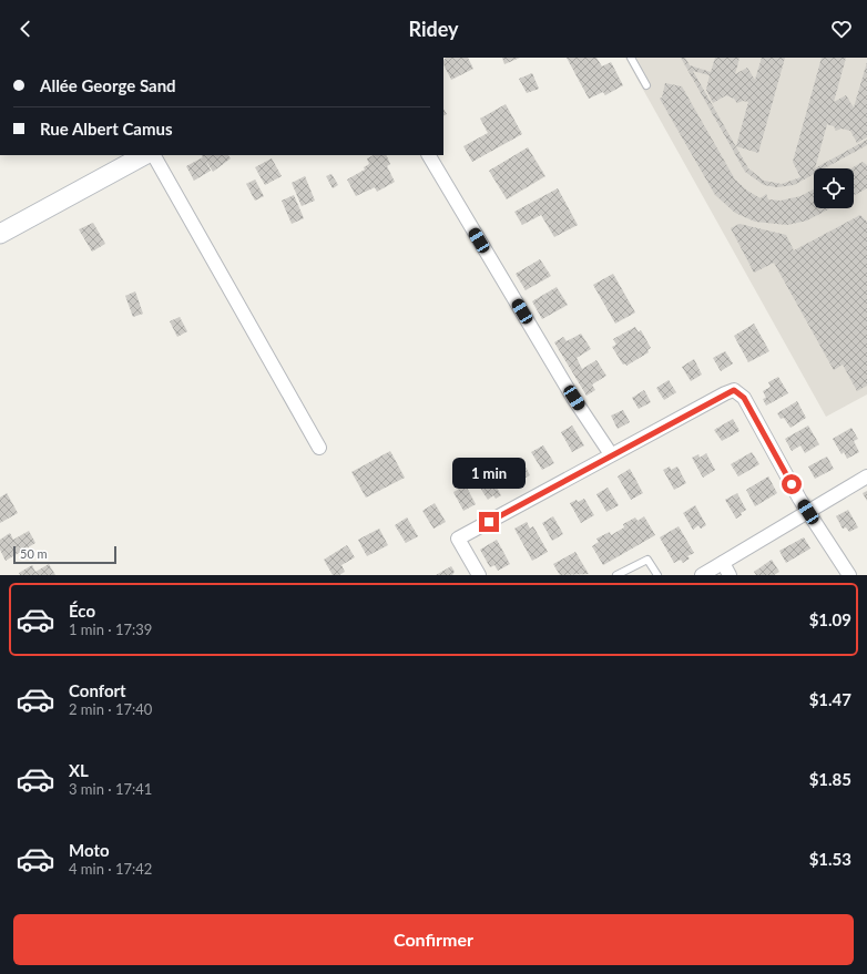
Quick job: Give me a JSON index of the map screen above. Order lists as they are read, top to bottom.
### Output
{
  "scale_bar": "50 m",
  "page": {
    "header": "Ridey",
    "banner": ["Allée George Sand", "Rue Albert Camus"],
    "bubble": "1 min",
    "scale": "50 m",
    "list": [
      {
        "name": "Éco",
        "note": "1 min · 17:39",
        "value": "$1.09"
      },
      {
        "name": "Confort",
        "note": "2 min · 17:40",
        "value": "$1.47"
      },
      {
        "name": "XL",
        "note": "3 min · 17:41",
        "value": "$1.85"
      },
      {
        "name": "Moto",
        "note": "4 min · 17:42",
        "value": "$1.53"
      }
    ],
    "buttons": "Confirmer"
  }
}
